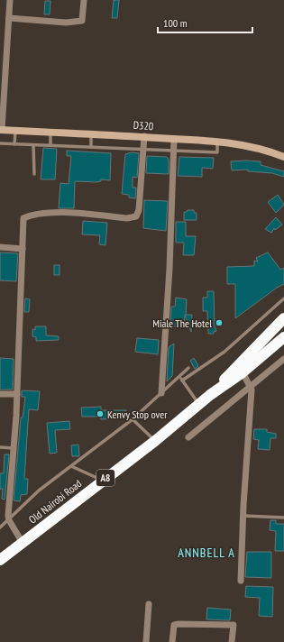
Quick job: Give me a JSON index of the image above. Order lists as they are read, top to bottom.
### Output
{
  "streets": {
    "highway": ["A8", "Old Nairobi Road"],
    "street": ["D320"]
  },
  "districts": ["ANNBELL A"],
  "places": ["Miale The Hotel", "Kenvy Stop over"],
  "scale_bar": "100 m"
}
